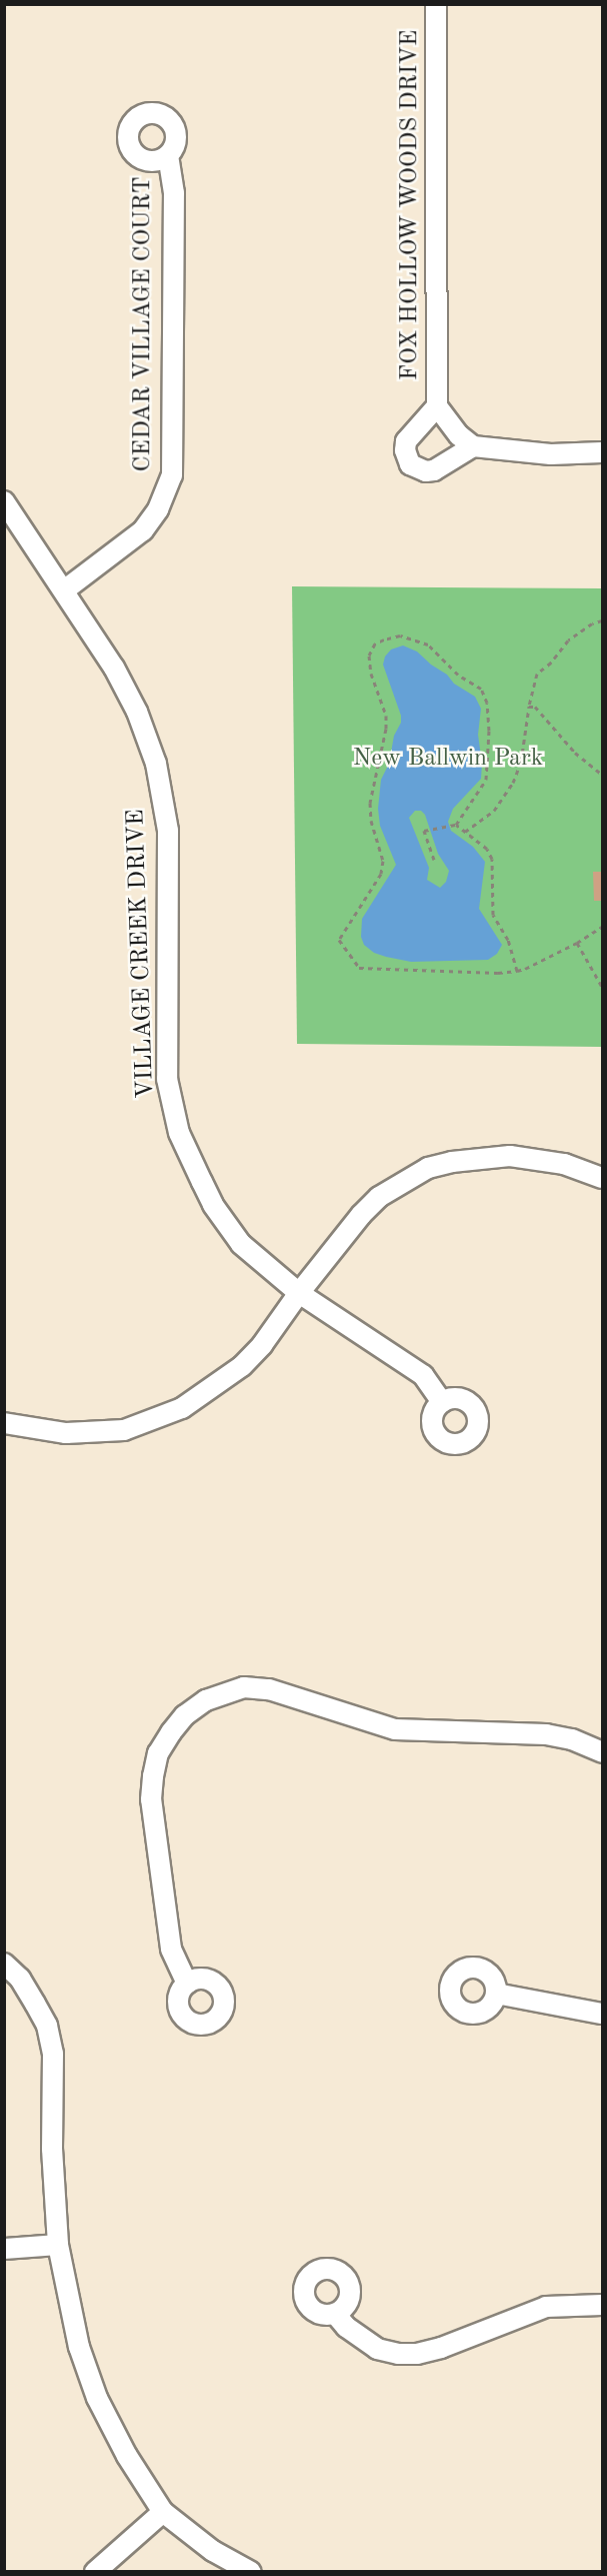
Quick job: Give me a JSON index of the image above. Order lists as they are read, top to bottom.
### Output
{
  "streets": {
    "street": ["FOX HOLLOW WOODS DRIVE", "CEDAR VILLAGE COURT", "VILLAGE CREEK DRIVE"]
  },
  "crossings": [
    ["CEDAR VILLAGE COURT", "VILLAGE CREEK DRIVE"]
  ],
  "parks": ["New Ballwin Park"]
}
